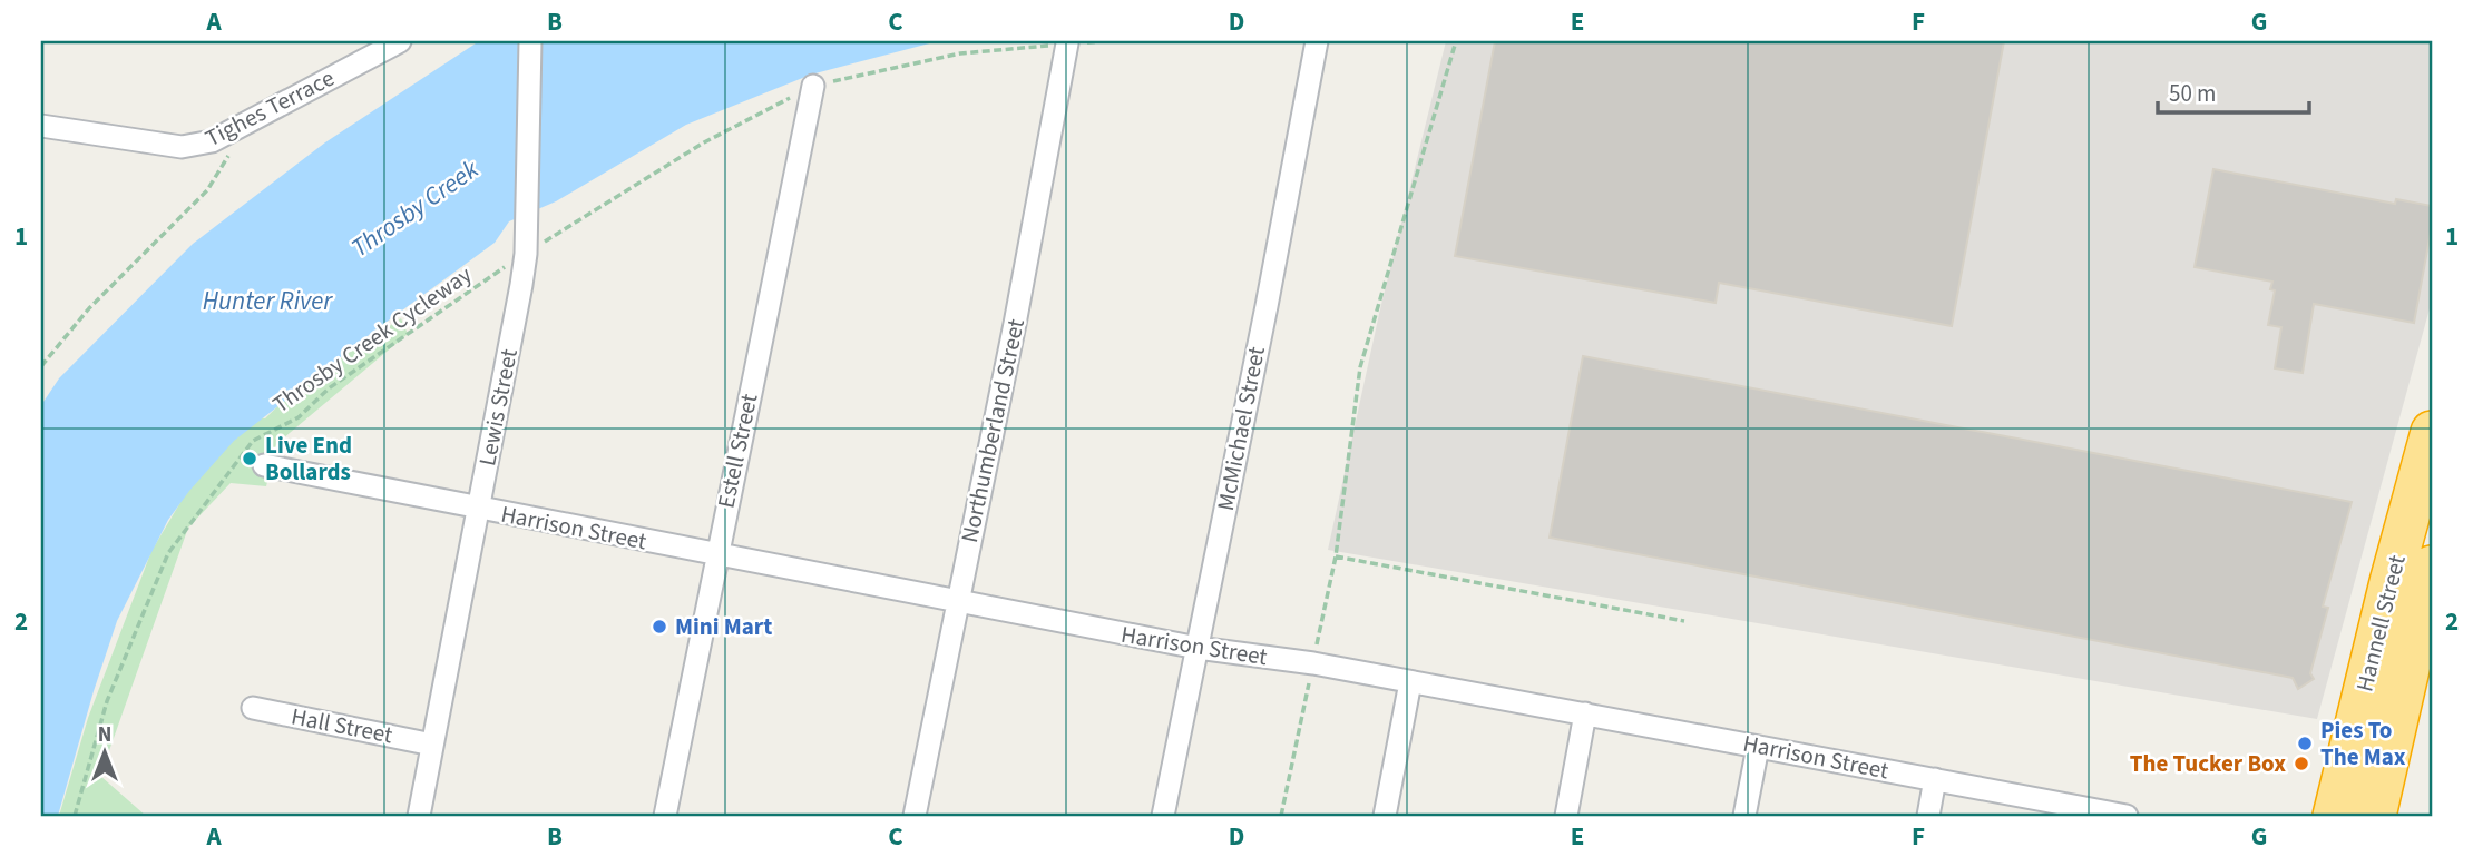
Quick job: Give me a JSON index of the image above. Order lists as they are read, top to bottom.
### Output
{
  "streets": {
    "highway": ["Hannell Street"],
    "street": [
      "Tighes Terrace",
      "Lewis Street",
      "McMichael Street",
      "Northumberland Street",
      "Estell Street",
      "Harrison Street",
      "Hall Street"
    ],
    "path": ["Throsby Creek Cycleway"]
  },
  "crossings": [
    ["Lewis Street", "Harrison Street"],
    ["Lewis Street", "Hall Street"],
    ["McMichael Street", "Harrison Street"],
    ["Northumberland Street", "Harrison Street"],
    ["Estell Street", "Harrison Street"]
  ],
  "water": ["Throsby Creek", "Hunter River"],
  "places": [
    "Live End Bollards",
    "Mini Mart",
    "Pies To The Max",
    "The Tucker Box"
  ],
  "scale_bar": "50 m",
  "north": "top",
  "grid": {
    "columns": [
      "A",
      "B",
      "C",
      "D",
      "E",
      "F",
      "G"
    ],
    "rows": ["1", "2"]
  }
}
